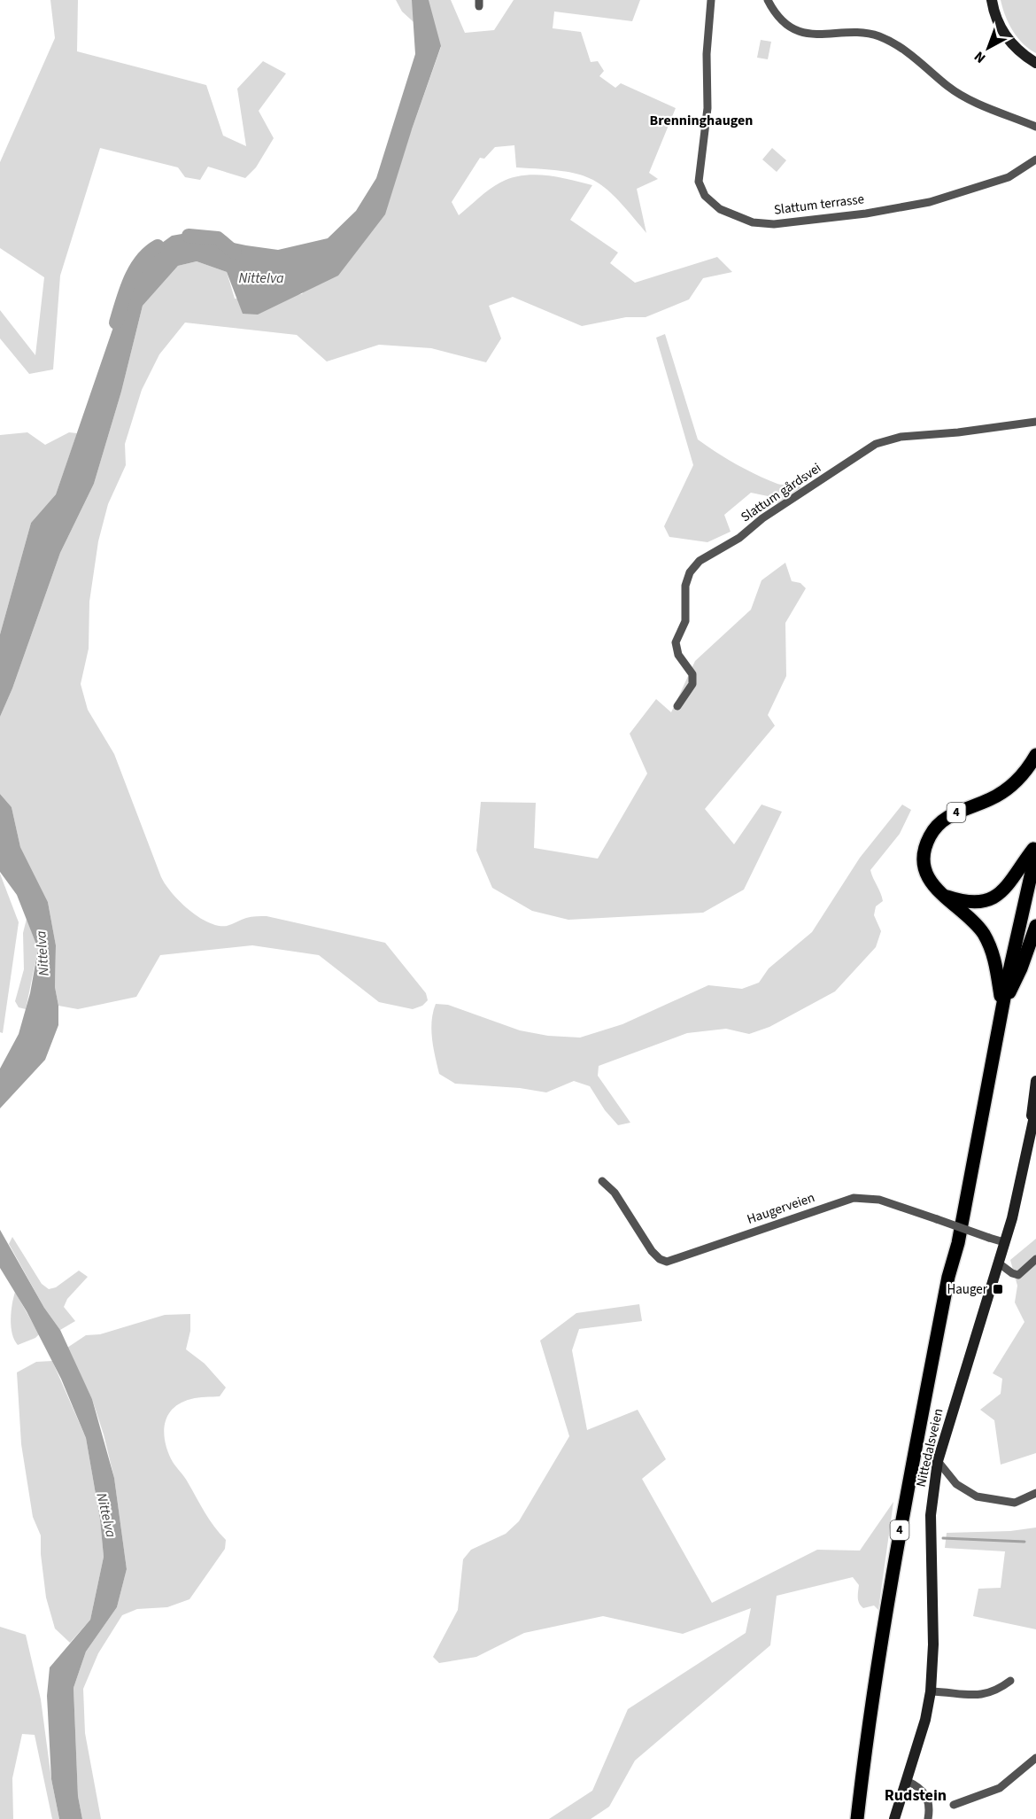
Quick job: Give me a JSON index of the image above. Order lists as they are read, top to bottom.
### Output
{
  "streets": {
    "highway": ["4"],
    "main road": ["Nittedalsveien"],
    "street": ["Slattum terrasse", "Slattum gårdsvei", "Haugerveien"]
  },
  "crossings": [
    ["Haugerveien", "Nittedalsveien"]
  ],
  "districts": ["Brenninghaugen", "Rudstein"],
  "water": ["Nittelva"],
  "places": {
    "transit": ["Hauger"]
  },
  "north": "bottom left"
}
